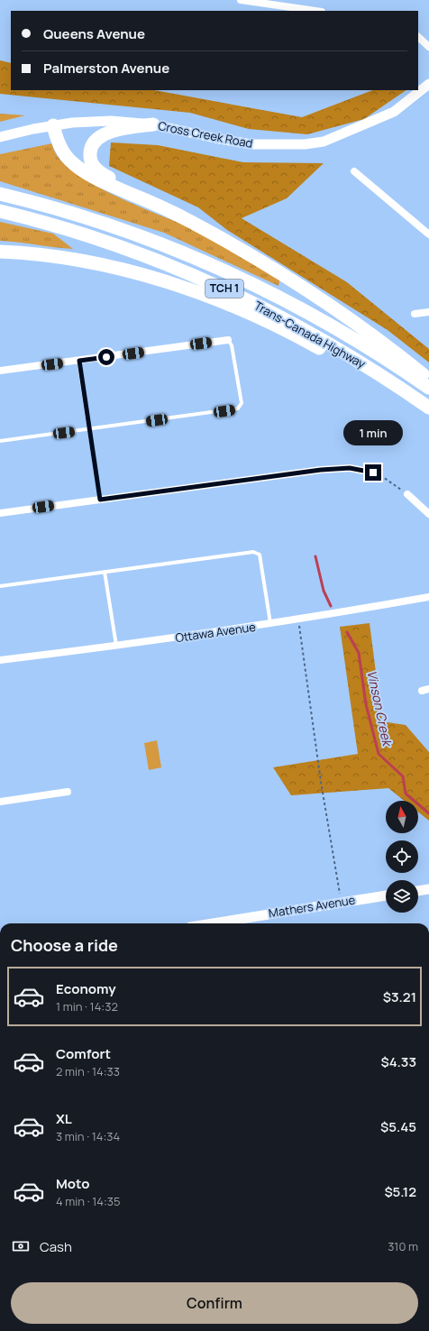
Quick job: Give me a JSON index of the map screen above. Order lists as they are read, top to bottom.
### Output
{
  "streets": {
    "highway": ["TCH 1", "Trans-Canada Highway"],
    "street": ["Cross Creek Road", "Ottawa Avenue", "Mathers Avenue"]
  },
  "water": ["Vinson Creek"],
  "north": "top",
  "page": {
    "banner": ["Queens Avenue", "Palmerston Avenue"],
    "bubble": "1 min",
    "heading": "Choose a ride",
    "list": [
      {
        "name": "Economy",
        "note": "1 min · 14:32",
        "value": "$3.21"
      },
      {
        "name": "Comfort",
        "note": "2 min · 14:33",
        "value": "$4.33"
      },
      {
        "name": "XL",
        "note": "3 min · 14:34",
        "value": "$5.45"
      },
      {
        "name": "Moto",
        "note": "4 min · 14:35",
        "value": "$5.12"
      }
    ],
    "pay": ["Cash", "310 m"],
    "buttons": "Confirm"
  }
}
